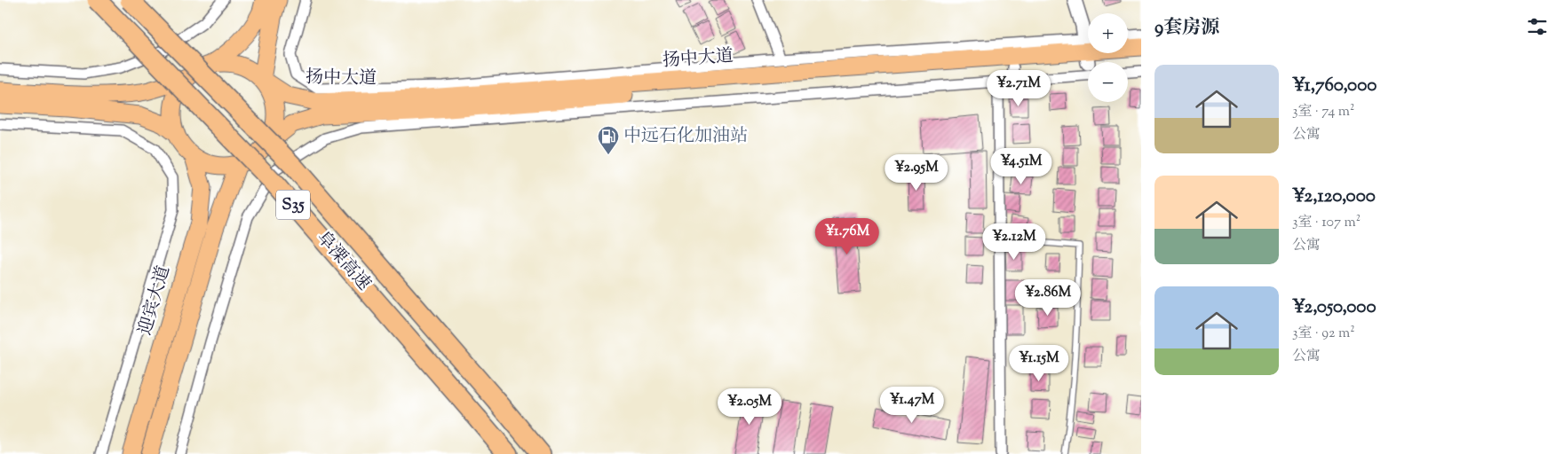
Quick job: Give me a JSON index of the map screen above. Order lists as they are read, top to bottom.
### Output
{
  "streets": {
    "highway": ["S35", "阜溧高速"],
    "main road": ["扬中大道", "迎宾大道"]
  },
  "crossings": [
    ["扬中大道", "迎宾大道"]
  ],
  "places": {
    "fuel station": ["中远石化加油站"]
  },
  "page": {
    "heading": "9套房源",
    "map_buttons": ["+", "−"],
    "list": [
      {
        "name": "¥1,760,000",
        "note": "3室 · 74 m² · 公寓"
      },
      {
        "name": "¥2,120,000",
        "note": "3室 · 107 m² · 公寓"
      },
      {
        "name": "¥2,050,000",
        "note": "3室 · 92 m² · 公寓"
      }
    ],
    "price": [
      "¥2.71M",
      "¥4.51M",
      "¥2.95M",
      "¥1.76M",
      "¥2.12M",
      "¥2.86M",
      "¥1.15M",
      "¥1.47M",
      "¥2.05M"
    ]
  }
}
